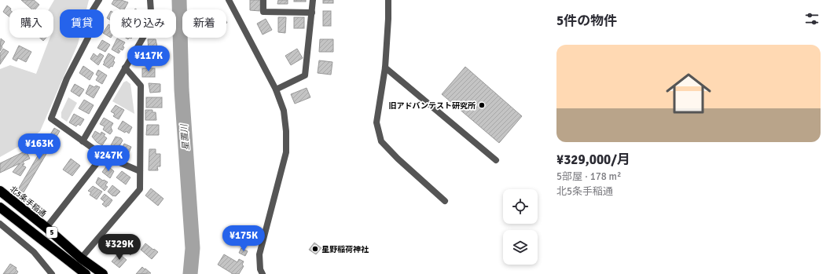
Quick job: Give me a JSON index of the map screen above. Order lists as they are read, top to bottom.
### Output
{
  "streets": {
    "highway": ["北5条手稲通", "5"]
  },
  "water": ["星置川"],
  "places": ["旧アドバンテスト研究所", "星野稲荷神社"],
  "page": {
    "heading": "5件の物件",
    "chip": [
      "購入",
      "賃貸",
      "絞り込み",
      "新着"
    ],
    "list": [
      {
        "name": "¥329,000/月",
        "note": "5部屋 · 178 m² · 北5条手稲通"
      }
    ],
    "price": [
      "¥117K",
      "¥163K",
      "¥247K",
      "¥175K",
      "¥329K"
    ]
  }
}
